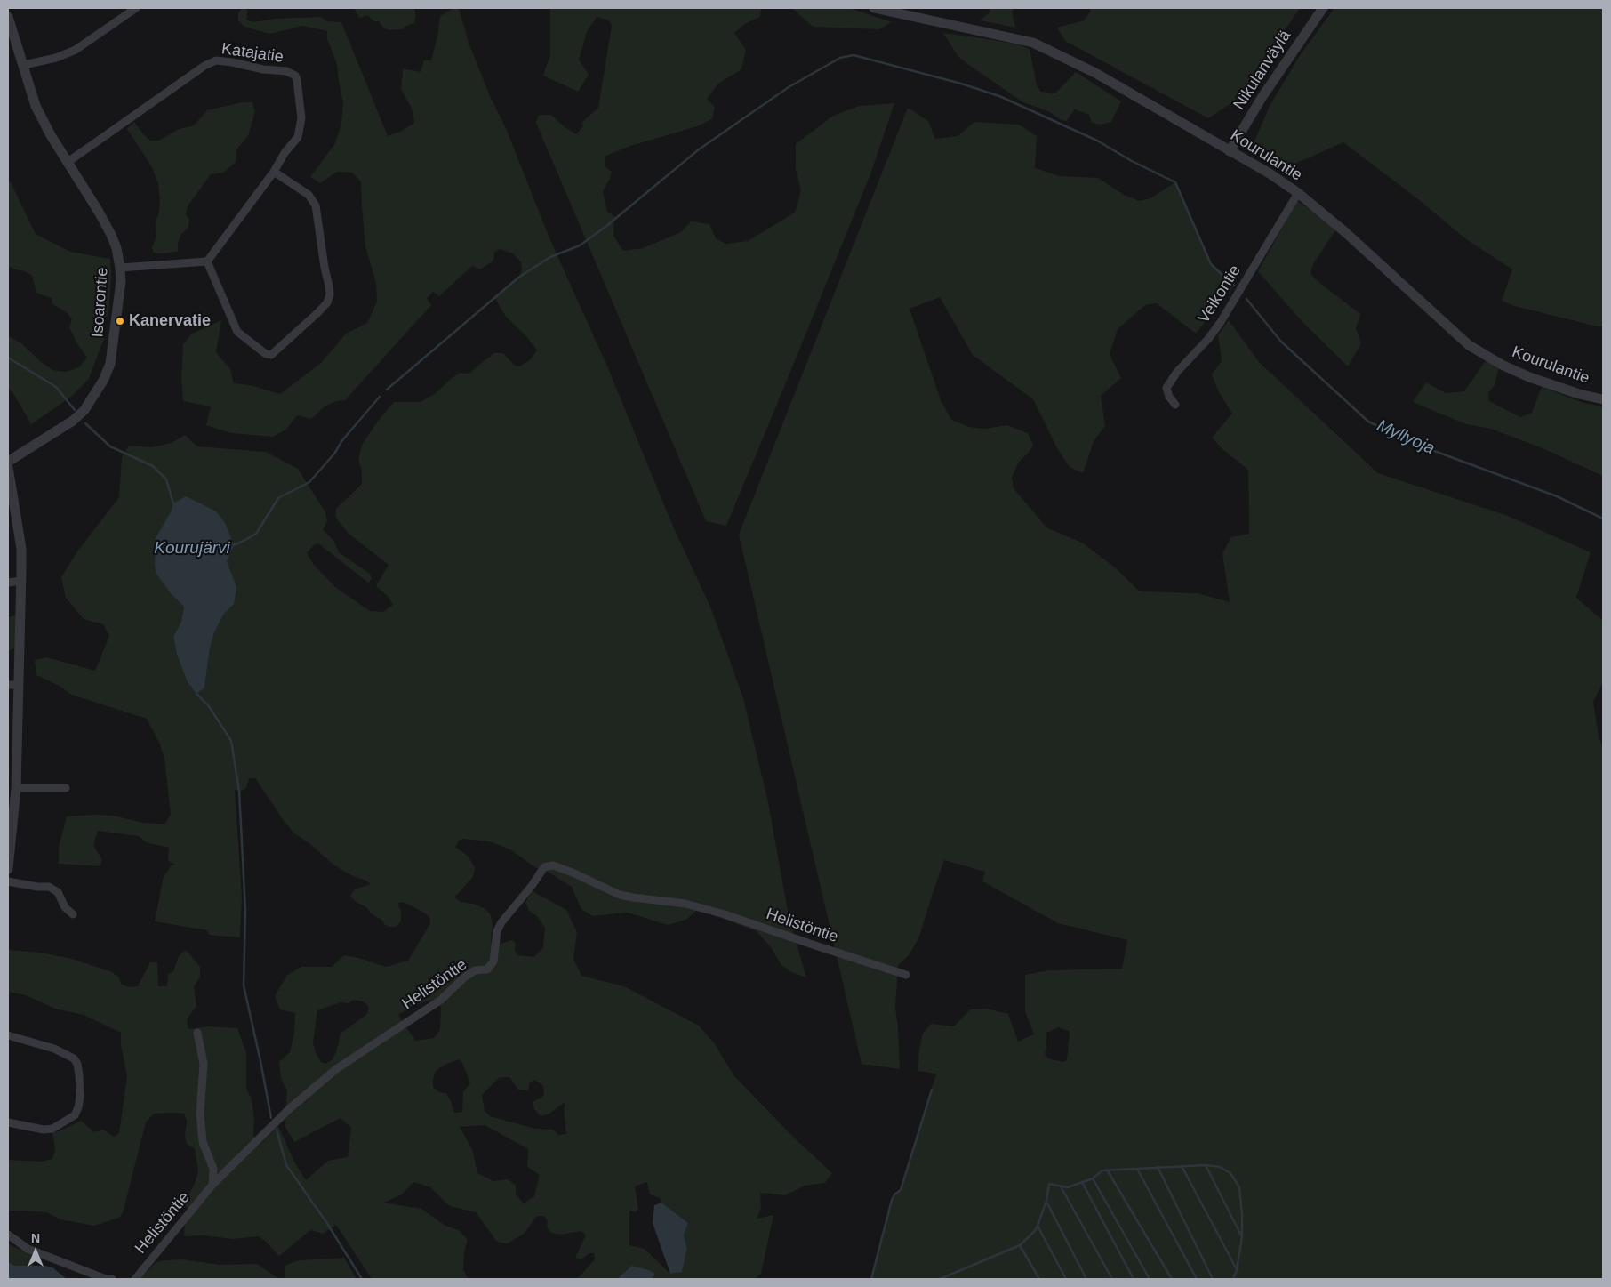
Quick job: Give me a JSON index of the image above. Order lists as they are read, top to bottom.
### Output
{
  "streets": {
    "street": [
      "Katajatie",
      "Nikulanväylä",
      "Kourulantie",
      "Veikontie",
      "Isoarontie",
      "Helistöntie"
    ]
  },
  "crossings": [
    ["Katajatie", "Isoarontie"],
    ["Nikulanväylä", "Kourulantie"],
    ["Kourulantie", "Veikontie"]
  ],
  "water": ["Myllyoja", "Kourujärvi"],
  "places": ["Kanervatie"],
  "north": "top"
}
